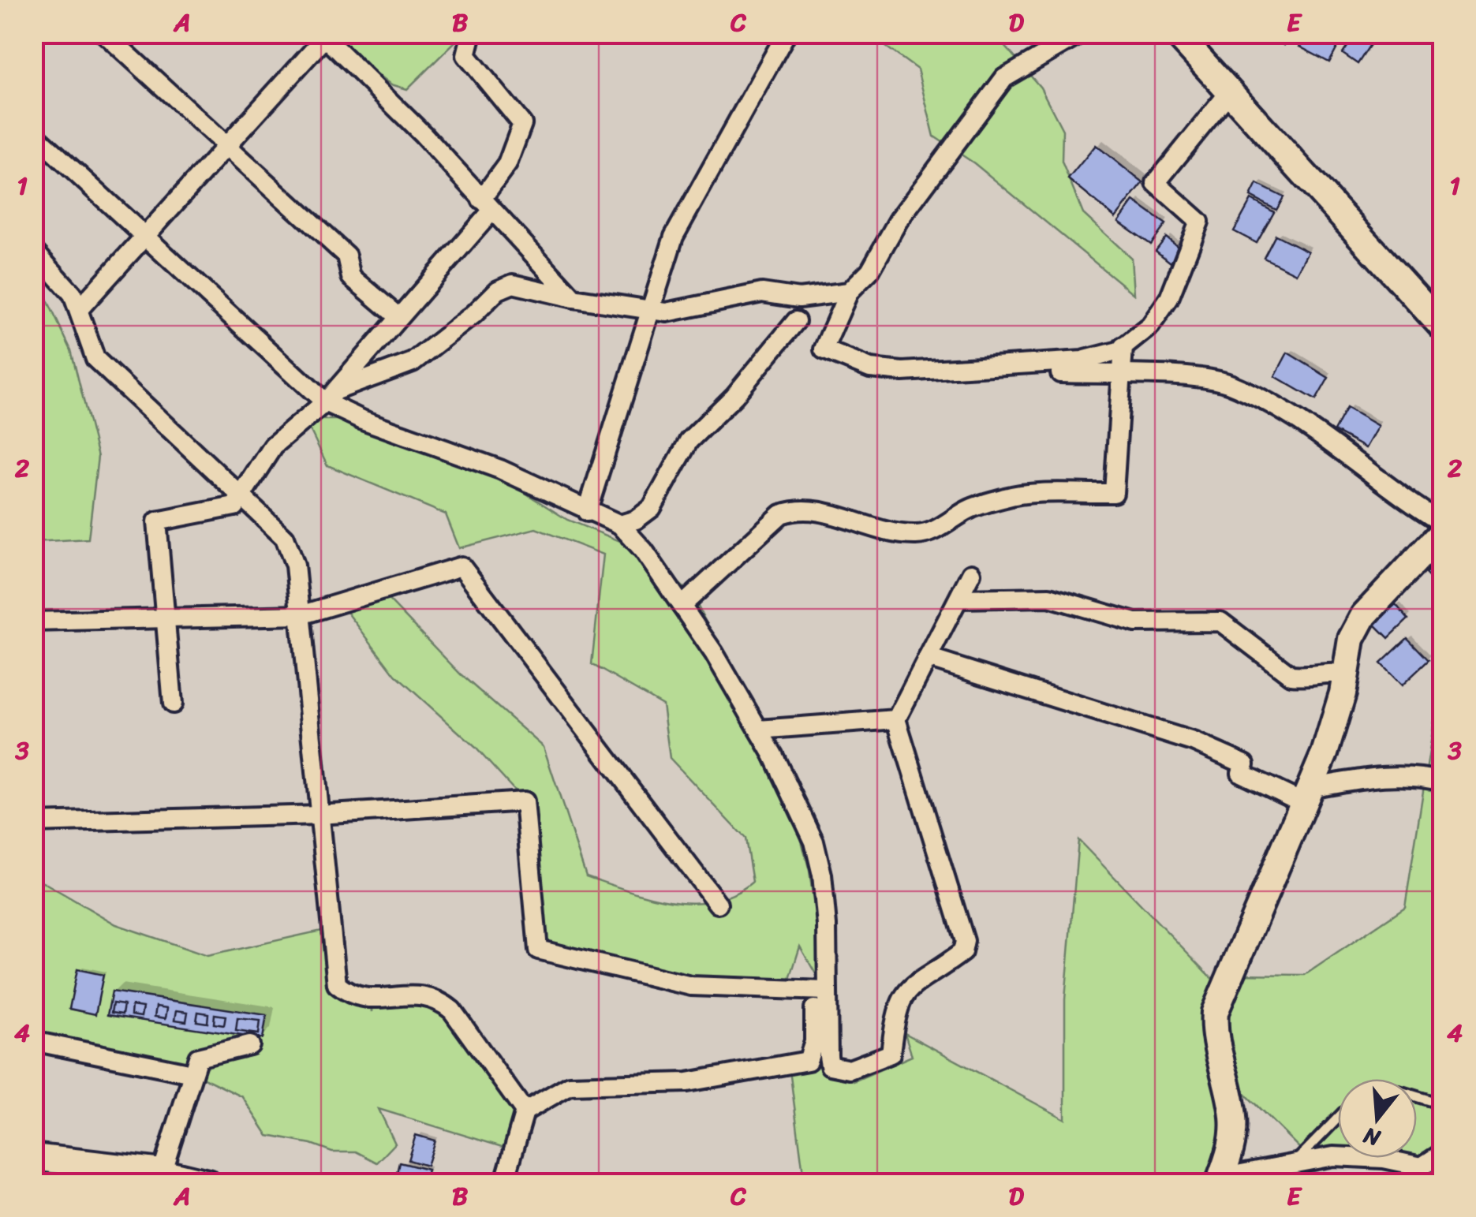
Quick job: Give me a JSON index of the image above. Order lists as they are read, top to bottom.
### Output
{
  "north": "bottom",
  "grid": {
    "columns": [
      "A",
      "B",
      "C",
      "D",
      "E"
    ],
    "rows": [
      "1",
      "2",
      "3",
      "4"
    ]
  }
}
